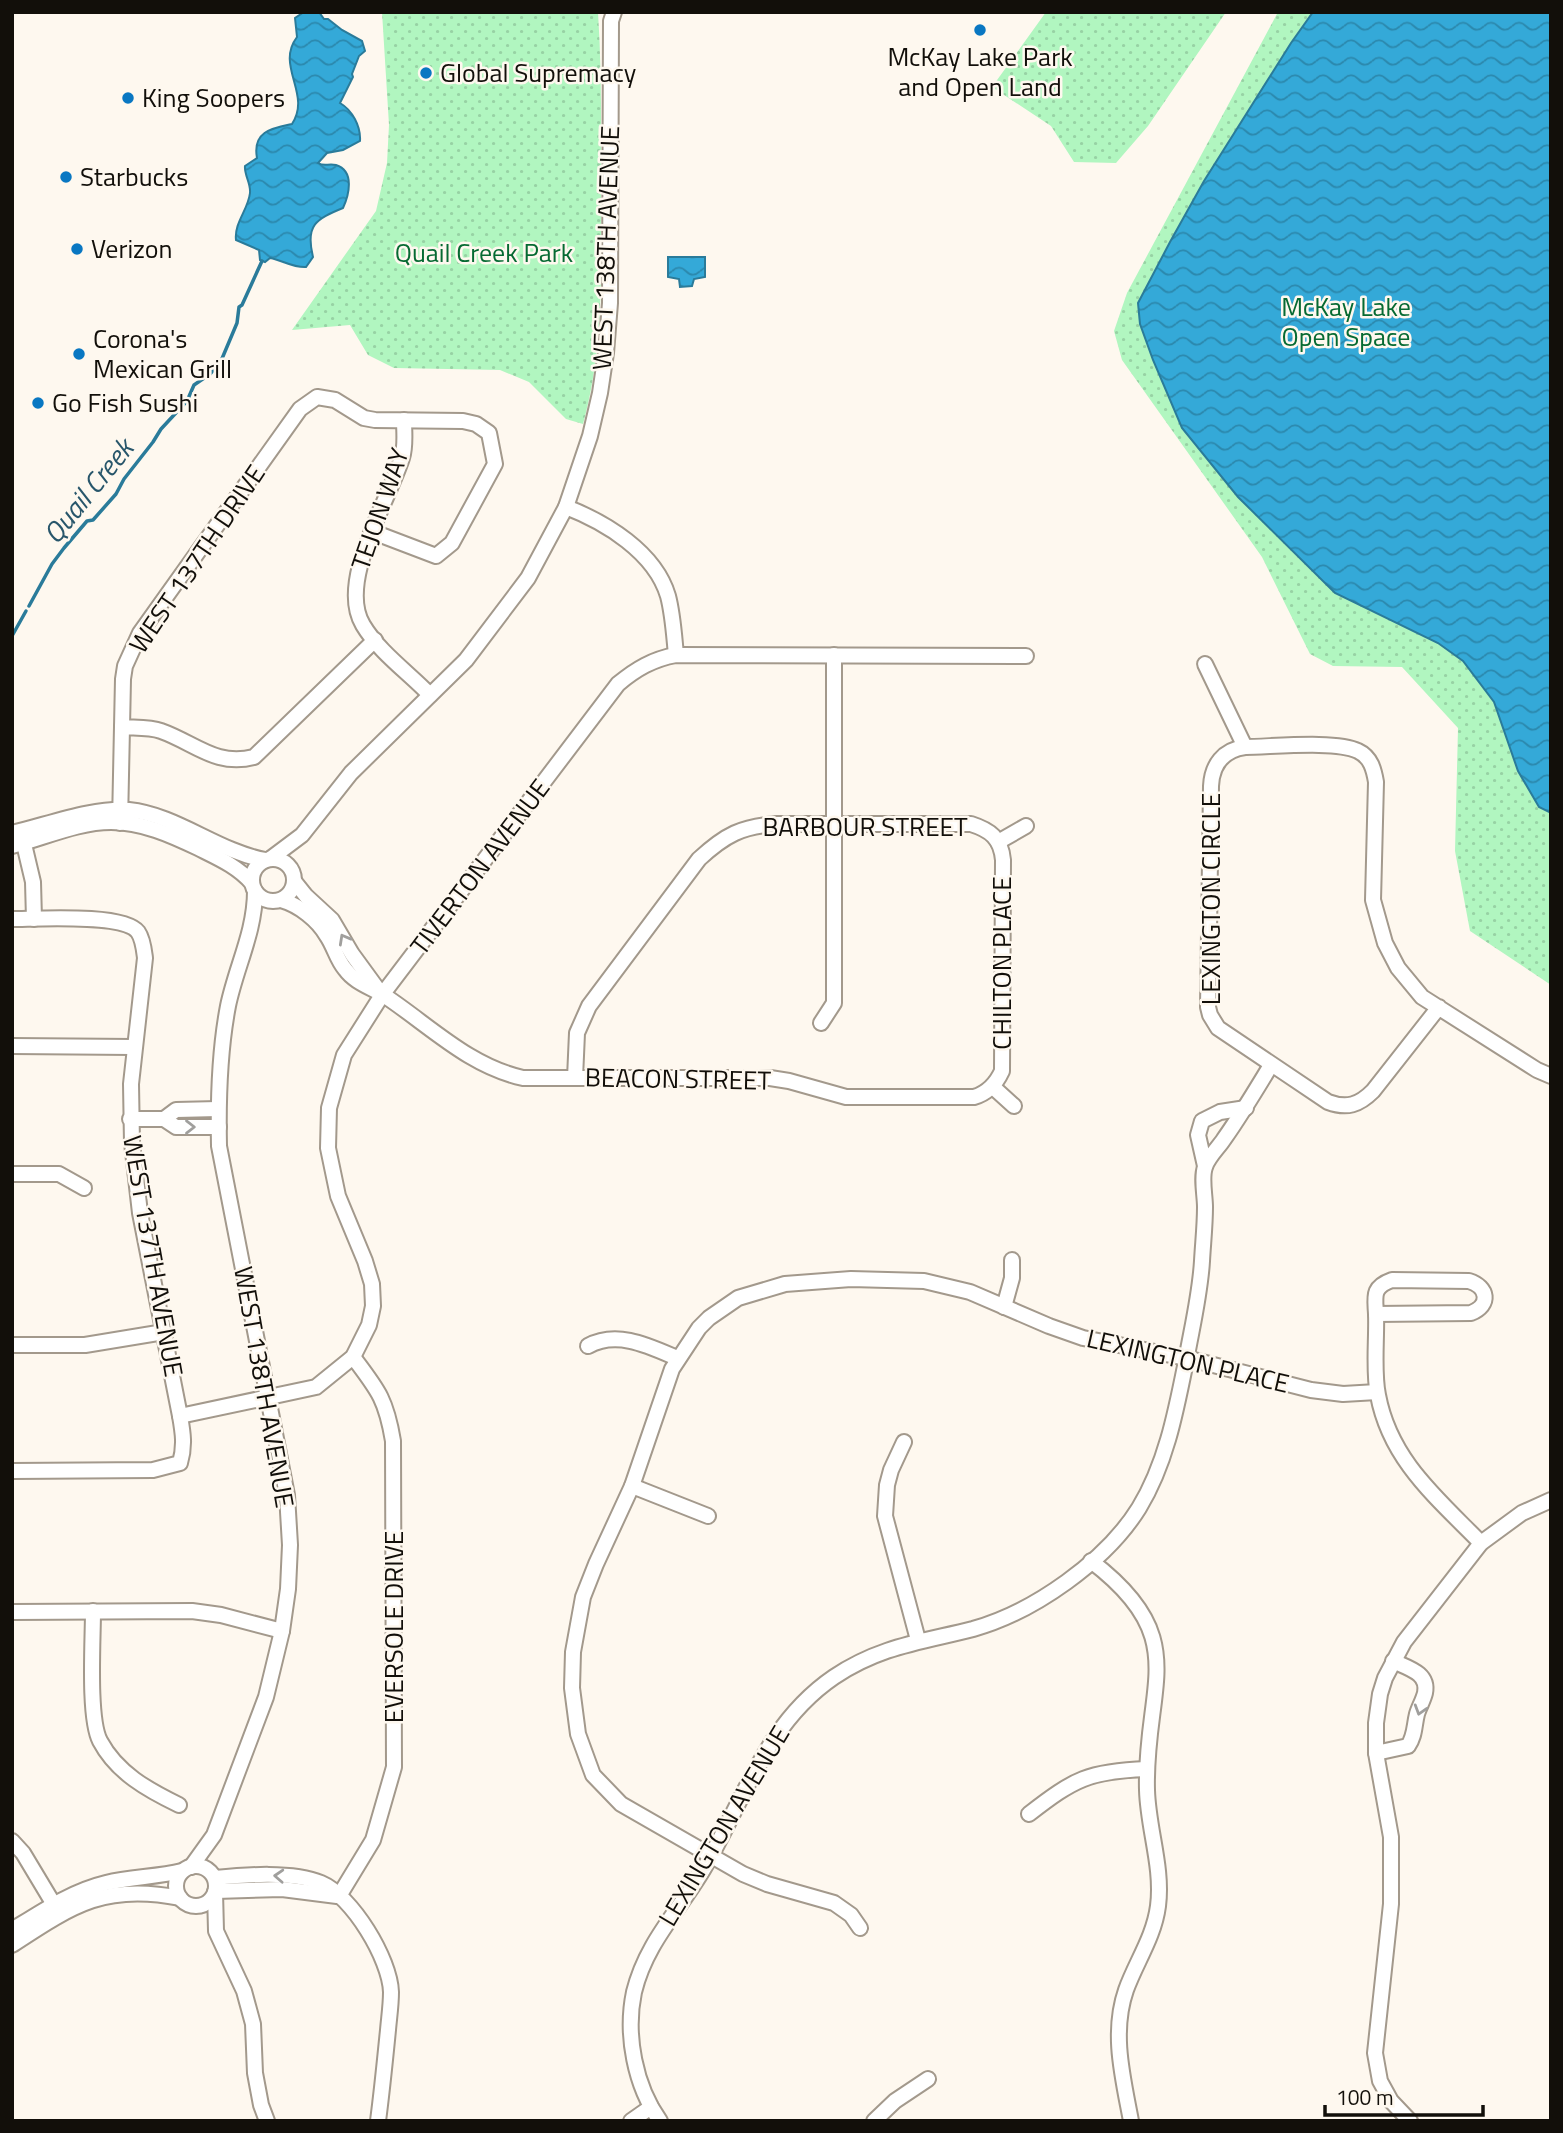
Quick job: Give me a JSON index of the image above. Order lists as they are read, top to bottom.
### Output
{
  "streets": {
    "street": [
      "WEST 138TH AVENUE",
      "TEJON WAY",
      "WEST 137TH DRIVE",
      "BARBOUR STREET",
      "TIVERTON AVENUE",
      "LEXINGTON CIRCLE",
      "CHILTON PLACE",
      "BEACON STREET",
      "WEST 137TH AVENUE",
      "LEXINGTON PLACE",
      "EVERSOLE DRIVE",
      "LEXINGTON AVENUE"
    ]
  },
  "crossings": [
    ["WEST 138TH AVENUE", "TEJON WAY"],
    ["WEST 138TH AVENUE", "TIVERTON AVENUE"],
    ["WEST 138TH AVENUE", "BEACON STREET"],
    ["TEJON WAY", "WEST 137TH DRIVE"],
    ["BARBOUR STREET", "CHILTON PLACE"],
    ["BARBOUR STREET", "BEACON STREET"],
    ["TIVERTON AVENUE", "BEACON STREET"],
    ["TIVERTON AVENUE", "WEST 137TH AVENUE"],
    ["TIVERTON AVENUE", "EVERSOLE DRIVE"],
    ["CHILTON PLACE", "BEACON STREET"],
    ["LEXINGTON PLACE", "LEXINGTON AVENUE"]
  ],
  "water": ["Quail Creek"],
  "parks": ["Quail Creek Park", "McKay Lake Open Space"],
  "places": [
    "McKay Lake Park and Open Land",
    "Global Supremacy",
    "King Soopers",
    "Starbucks",
    "Verizon",
    "Corona's Mexican Grill",
    "Go Fish Sushi"
  ],
  "scale_bar": "100 m"
}
